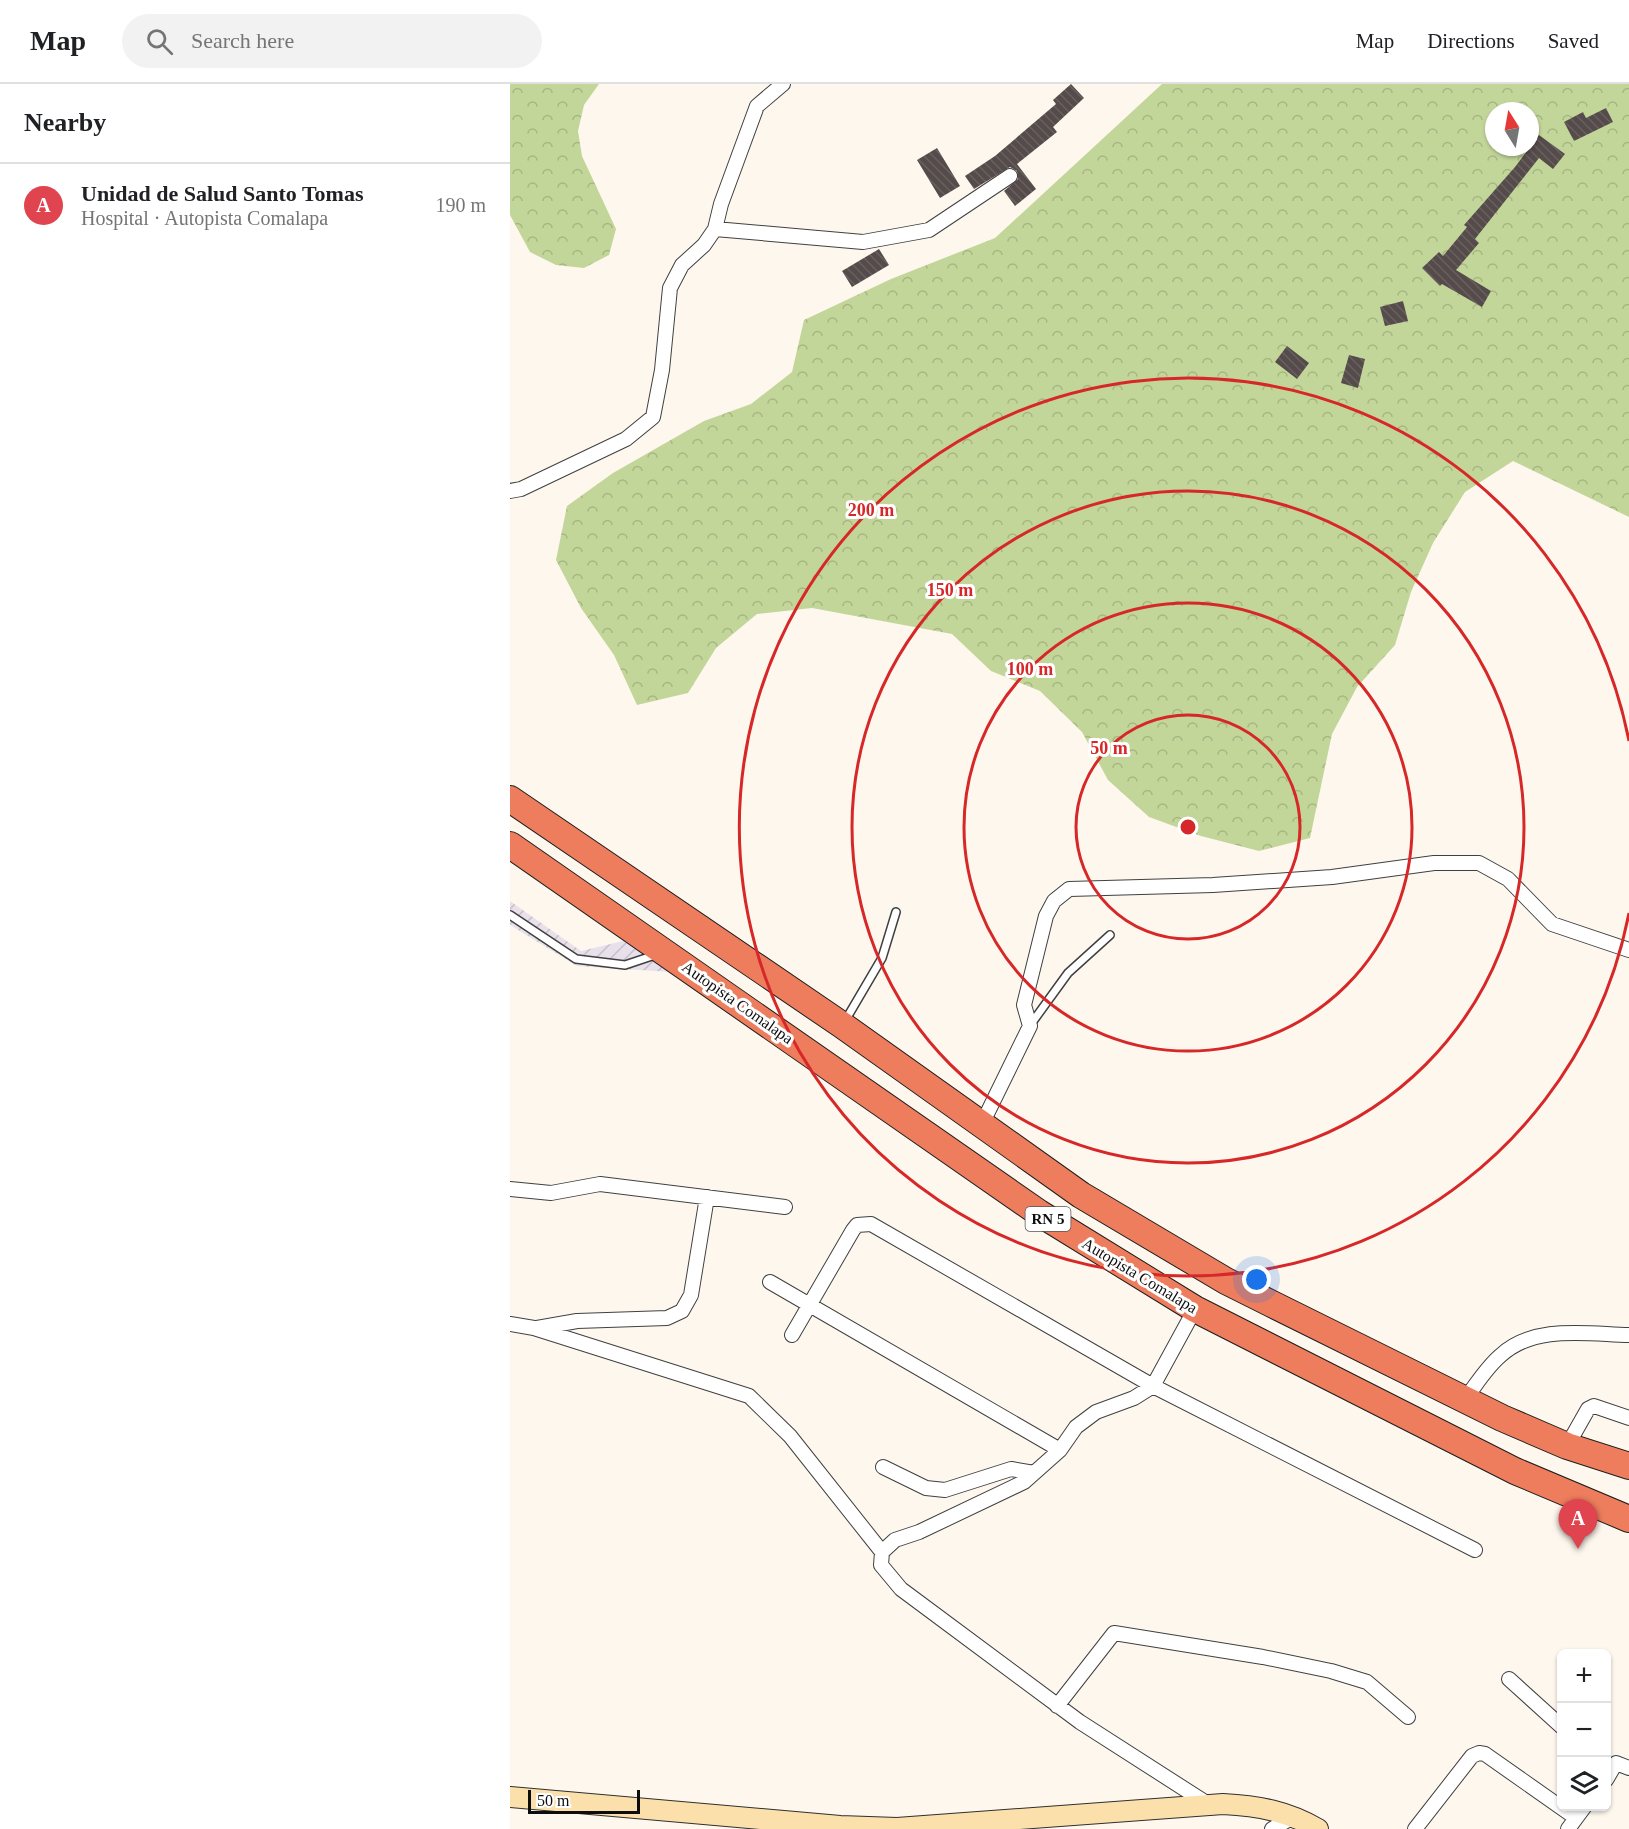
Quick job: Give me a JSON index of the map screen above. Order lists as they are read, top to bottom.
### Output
{
  "streets": {
    "highway": ["Autopista Comalapa", "RN 5"]
  },
  "scale_bar": "50 m",
  "north": "top",
  "page": {
    "header": "Map",
    "search": "Search here",
    "nav": ["Map", "Directions", "Saved"],
    "heading": "Nearby",
    "list": [
      {
        "mark": "A",
        "name": "Unidad de Salud Santo Tomas",
        "note": "Hospital · Autopista Comalapa",
        "value": "190 m"
      }
    ],
    "pins": "A",
    "map_buttons": ["+", "−"],
    "scale": "50 m"
  },
  "rings": [
    "200 m",
    "150 m",
    "100 m",
    "50 m"
  ]
}
